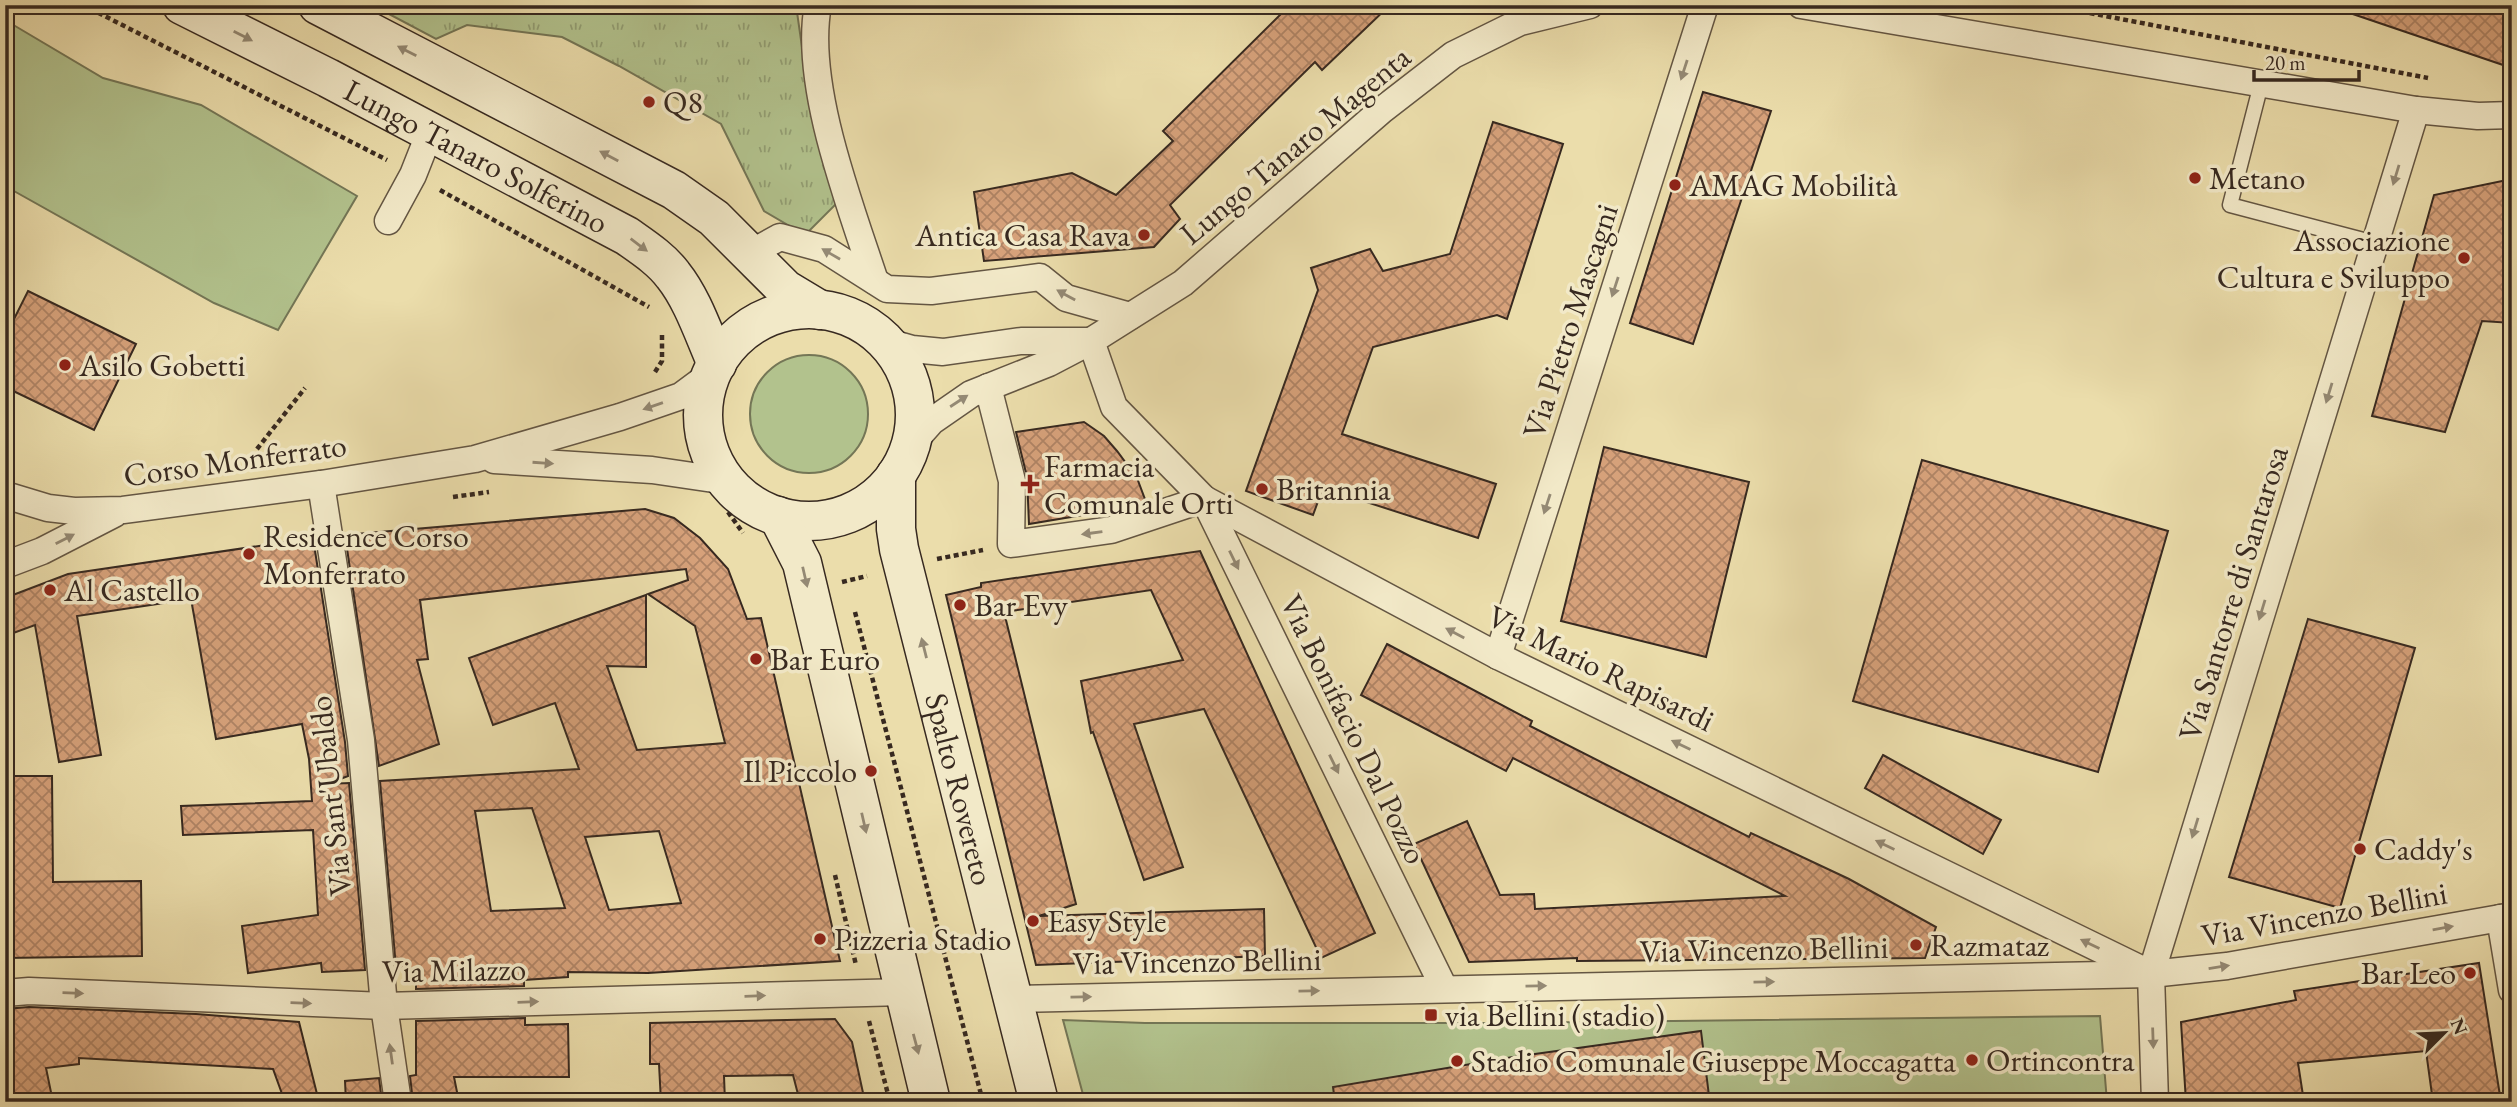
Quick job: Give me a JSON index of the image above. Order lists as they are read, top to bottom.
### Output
{
  "streets": {
    "main road": ["Lungo Tanaro Solferino", "Spalto Rovereto"],
    "street": [
      "Lungo Tanaro Magenta",
      "Via Pietro Mascagni",
      "Corso Monferrato",
      "Via Santorre di Santarosa",
      "Via Mario Rapisardi",
      "Via Bonifacio Dal Pozzo",
      "Via Sant'Ubaldo",
      "Via Vincenzo Bellini",
      "Via Milazzo"
    ]
  },
  "crossings": [
    ["Lungo Tanaro Magenta", "Lungo Tanaro Solferino"],
    ["Lungo Tanaro Magenta", "Corso Monferrato"],
    ["Lungo Tanaro Magenta", "Via Mario Rapisardi"],
    ["Lungo Tanaro Magenta", "Spalto Rovereto"],
    ["Lungo Tanaro Solferino", "Corso Monferrato"],
    ["Lungo Tanaro Solferino", "Spalto Rovereto"],
    ["Via Pietro Mascagni", "Via Mario Rapisardi"],
    ["Corso Monferrato", "Spalto Rovereto"],
    ["Corso Monferrato", "Via Sant'Ubaldo"],
    ["Via Santorre di Santarosa", "Via Mario Rapisardi"],
    ["Via Santorre di Santarosa", "Via Vincenzo Bellini"],
    ["Via Mario Rapisardi", "Via Bonifacio Dal Pozzo"],
    ["Via Mario Rapisardi", "Via Vincenzo Bellini"],
    ["Via Bonifacio Dal Pozzo", "Via Vincenzo Bellini"],
    ["Spalto Rovereto", "Via Vincenzo Bellini"],
    ["Via Sant'Ubaldo", "Via Milazzo"]
  ],
  "one_way": [
    "Via Pietro Mascagni",
    "Via Santorre di Santarosa",
    "Via Mario Rapisardi",
    "Via Bonifacio Dal Pozzo",
    "Via Vincenzo Bellini",
    "Via Milazzo"
  ],
  "places": {
    "other": [
      "Q8",
      "Metano",
      "AMAG Mobilità",
      "Antica Casa Rava",
      "Associazione Cultura e Sviluppo",
      "Asilo Gobetti",
      "Britannia",
      "Residence Corso Monferrato",
      "Al Castello",
      "Bar Evy",
      "Bar Euro",
      "Il Piccolo",
      "Caddy's",
      "Easy Style",
      "Pizzeria Stadio",
      "Razmataz",
      "Bar Leo",
      "Ortincontra",
      "Stadio Comunale Giuseppe Moccagatta"
    ],
    "health": ["Farmacia Comunale Orti"],
    "transit": ["via Bellini (stadio)"]
  },
  "scale_bar": "20 m",
  "north": "top right"
}
